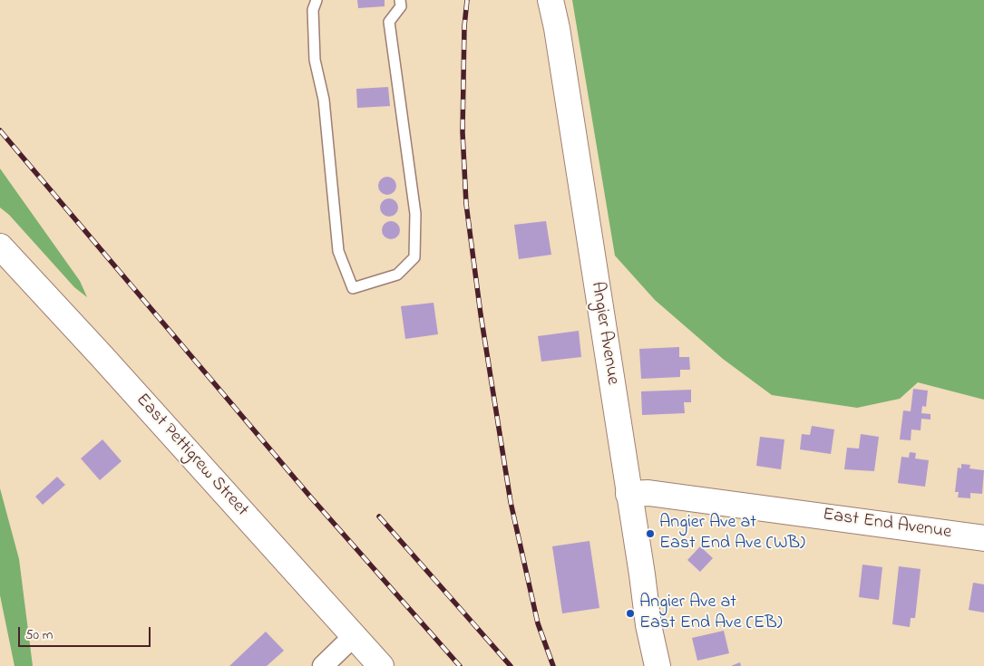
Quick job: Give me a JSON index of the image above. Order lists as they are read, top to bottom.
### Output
{
  "streets": {
    "street": ["Angier Avenue", "East Pettigrew Street", "East End Avenue"]
  },
  "crossings": [
    ["Angier Avenue", "East End Avenue"]
  ],
  "places": ["Angier Ave at East End Ave (WB)", "Angier Ave at East End Ave (EB)"],
  "scale_bar": "50 m"
}
